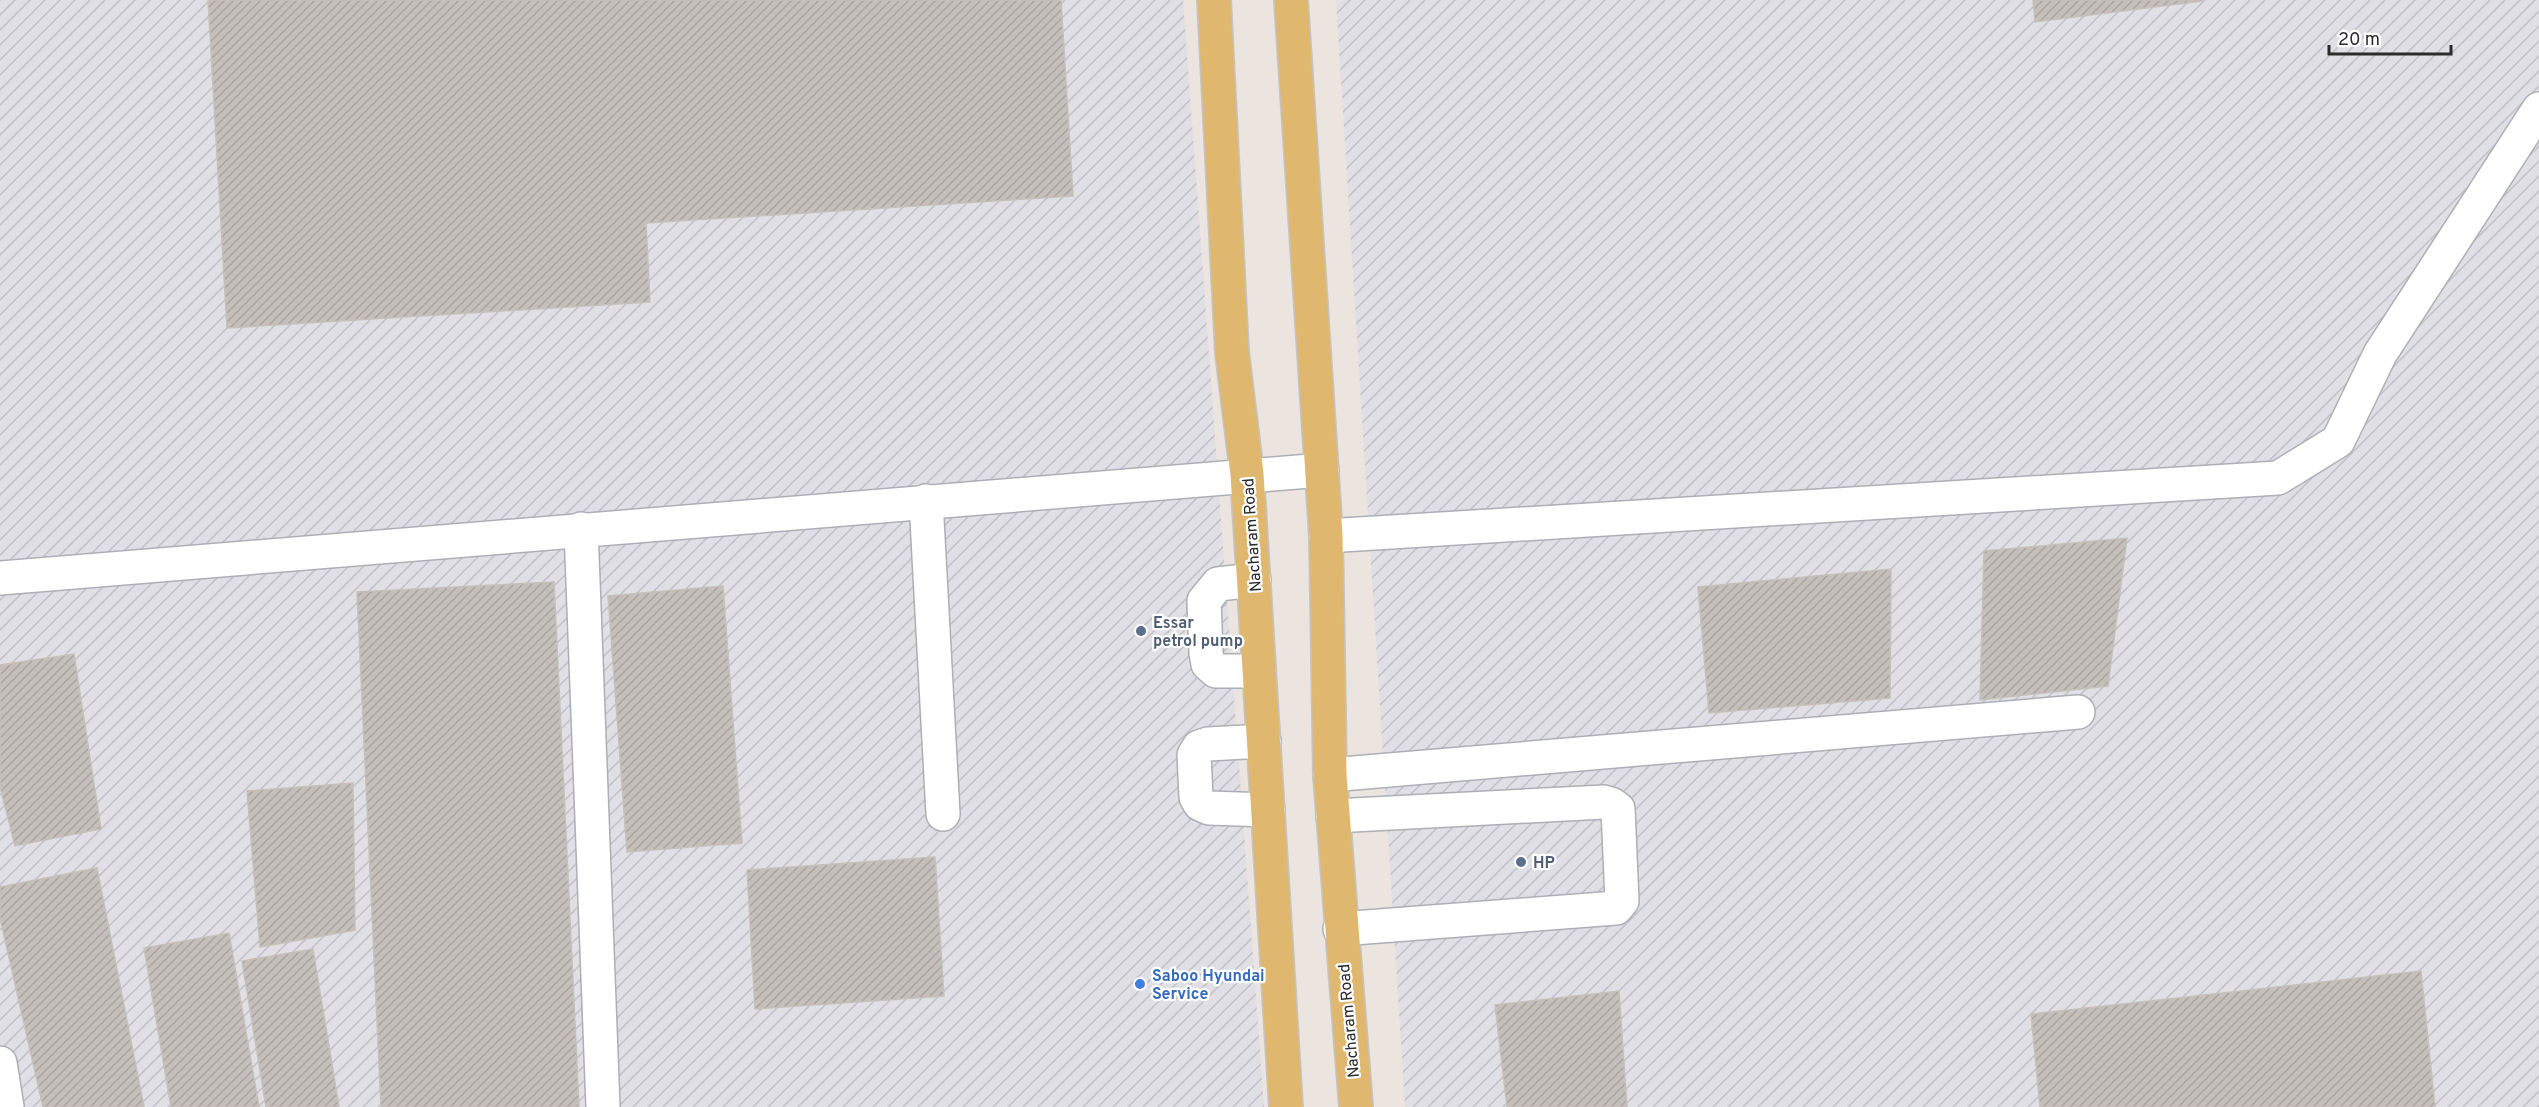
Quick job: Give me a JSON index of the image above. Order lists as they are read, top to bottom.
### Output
{
  "streets": {
    "main road": ["Nacharam Road"]
  },
  "places": ["Essar petrol pump", "HP", "Saboo Hyundai Service"],
  "scale_bar": "20 m"
}
